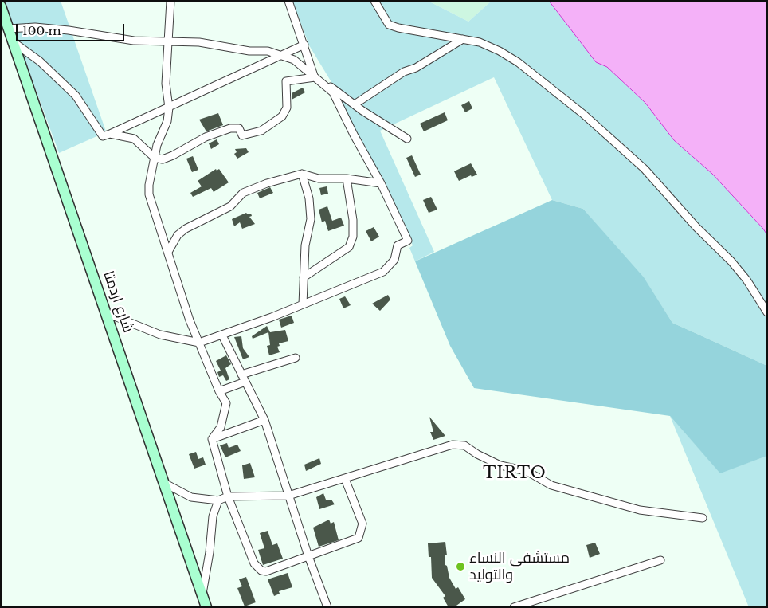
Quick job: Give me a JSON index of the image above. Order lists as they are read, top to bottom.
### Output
{
  "streets": {
    "main road": ["شارع اردمتا"]
  },
  "districts": ["TIRTO"],
  "places": ["مستشفى النساء والتوليد"],
  "scale_bar": "100 m"
}
